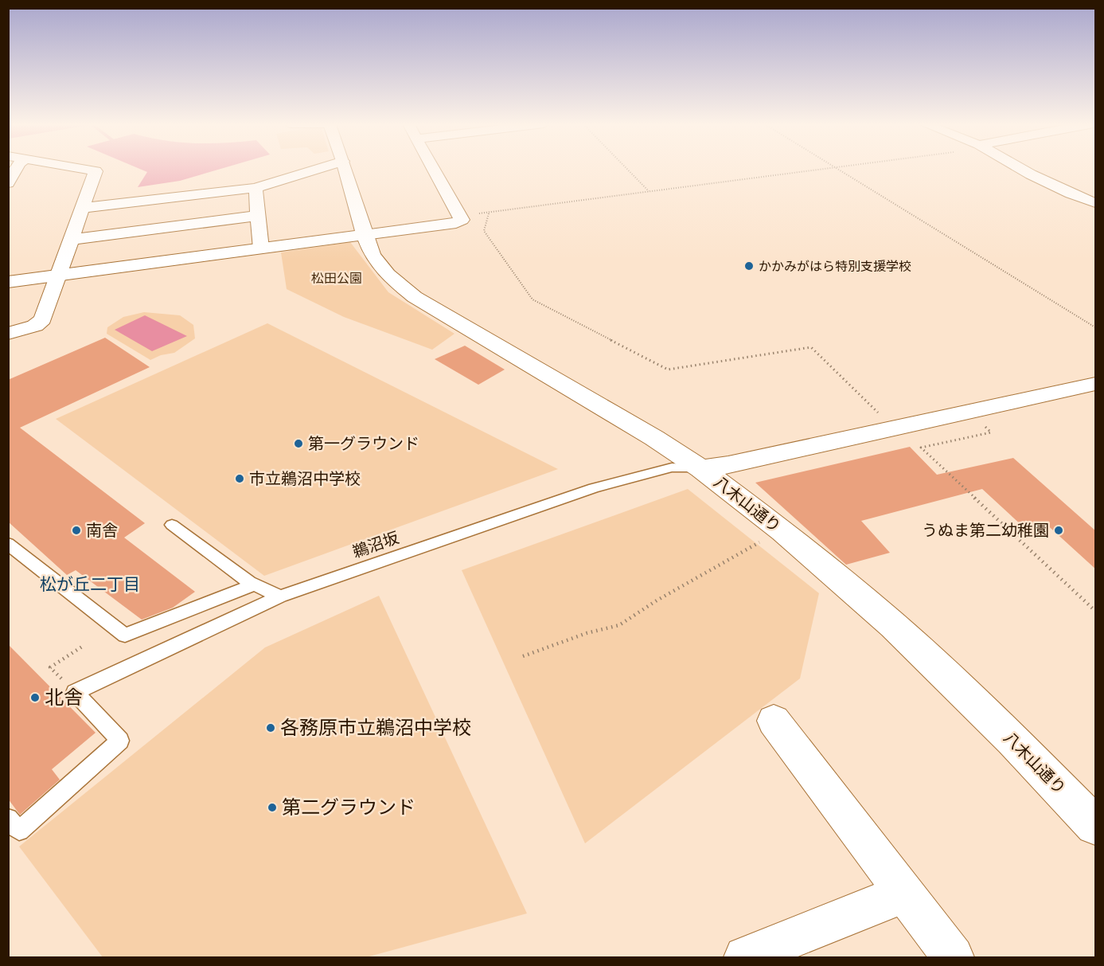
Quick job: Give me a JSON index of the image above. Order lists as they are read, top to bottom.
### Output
{
  "streets": {
    "street": ["八木山通り"],
    "lane": ["鵜沼坂"]
  },
  "crossings": [
    ["八木山通り", "鵜沼坂"]
  ],
  "districts": ["松が丘二丁目"],
  "parks": ["松田公園"],
  "places": [
    "かかみがはら特別支援学校",
    "第一グラウンド",
    "市立鵜沼中学校",
    "南舎",
    "うぬま第二幼稚園",
    "北舎",
    "各務原市立鵜沼中学校",
    "第二グラウンド"
  ]
}
